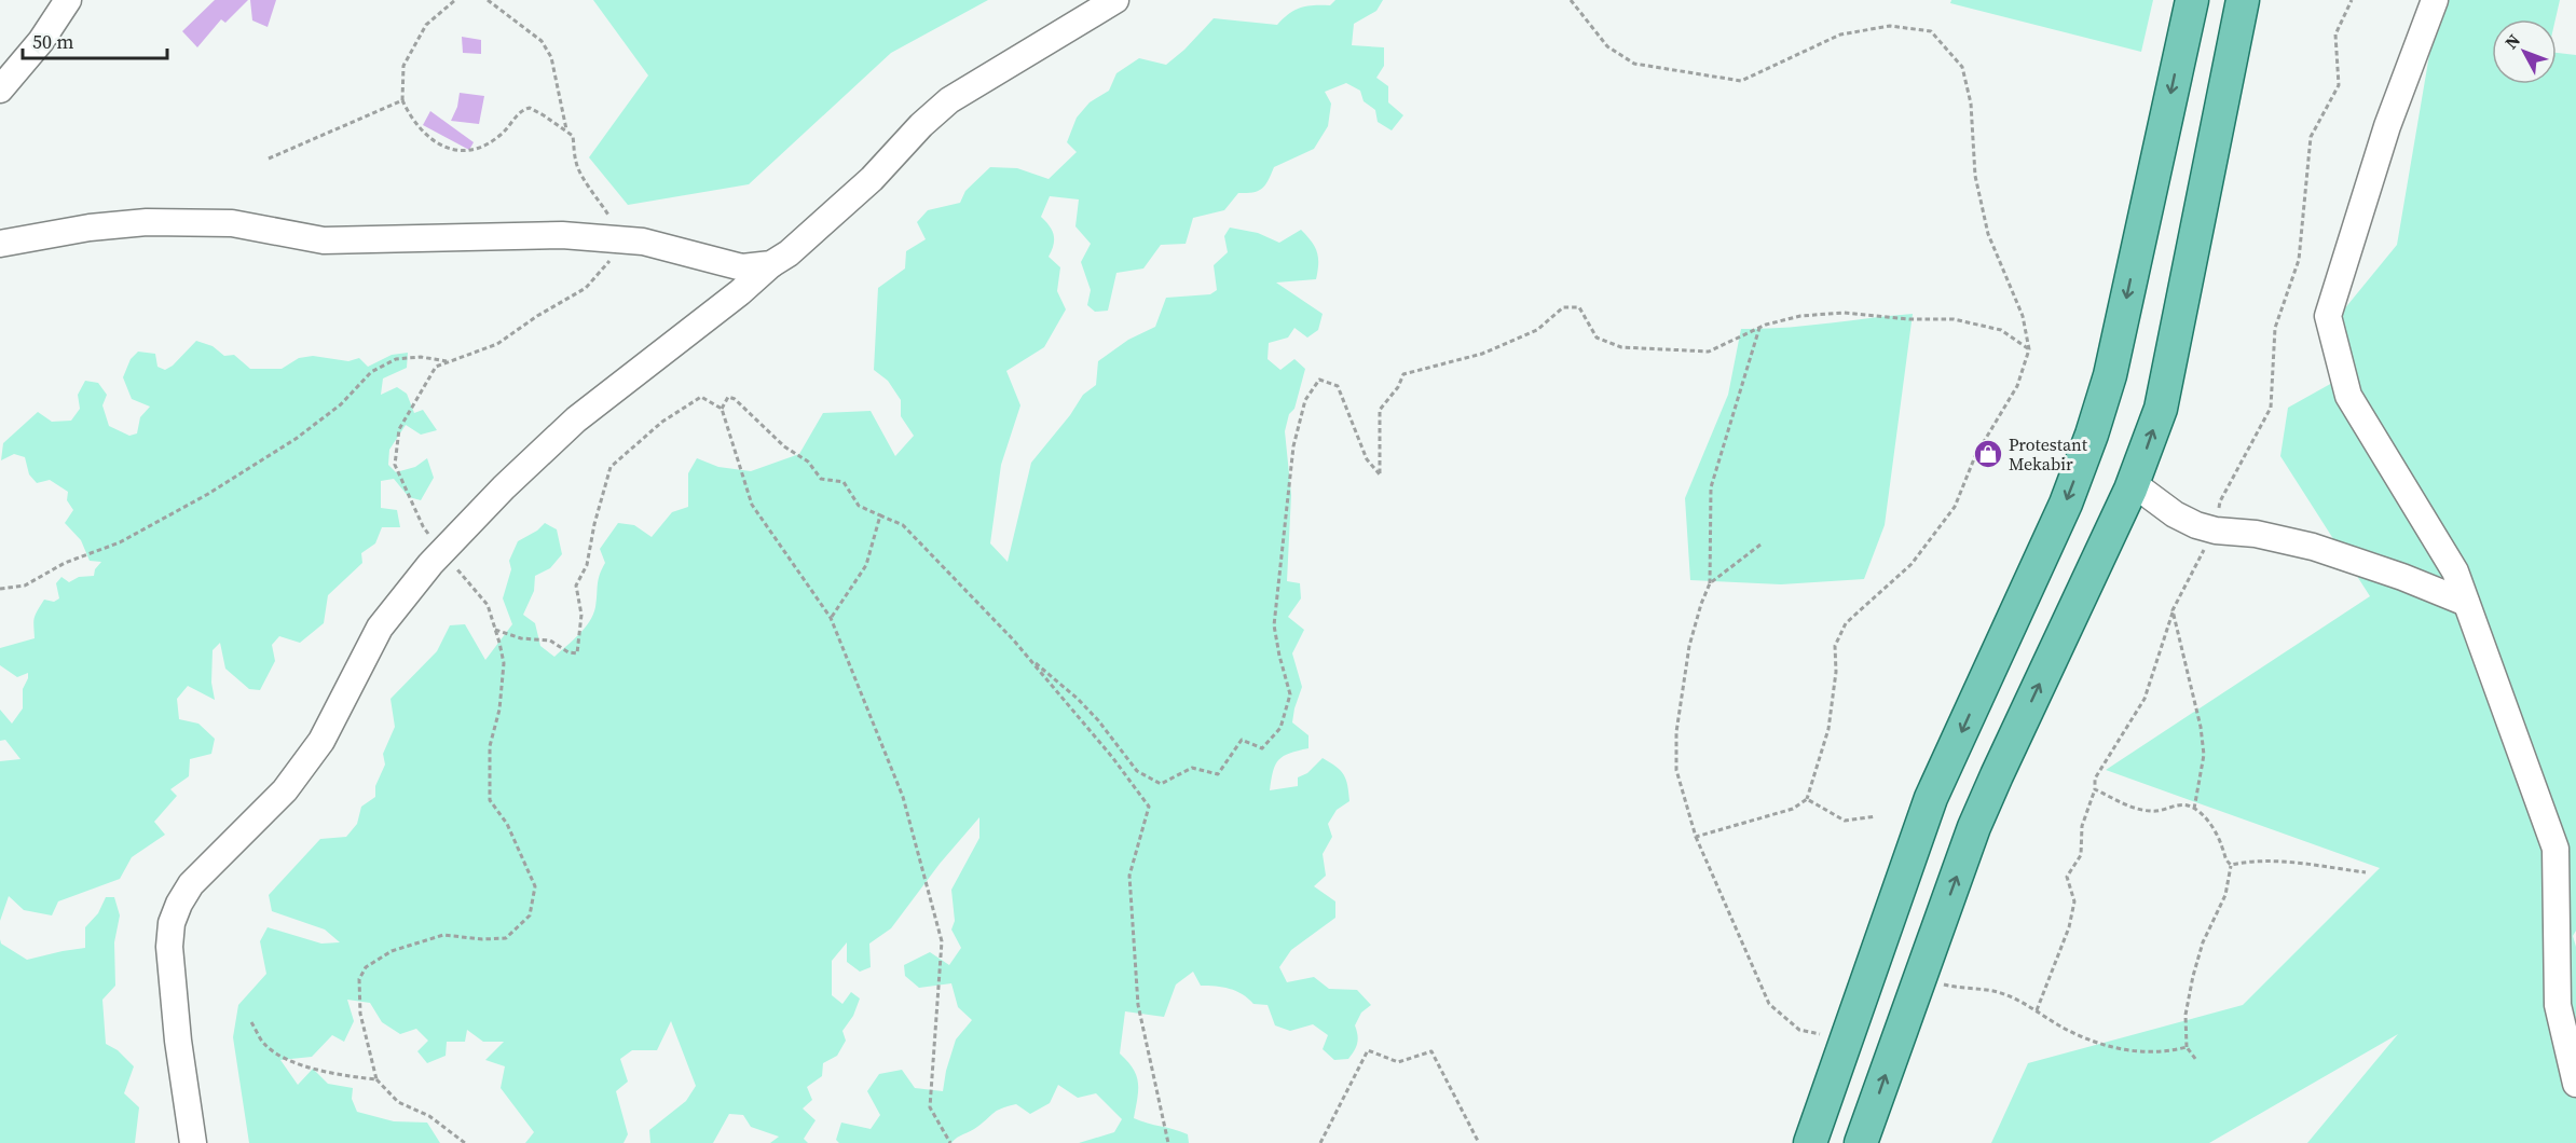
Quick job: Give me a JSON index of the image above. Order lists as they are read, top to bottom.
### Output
{
  "places": {
    "shop": ["Protestant Mekabir"]
  },
  "scale_bar": "50 m",
  "north": "top left"
}
